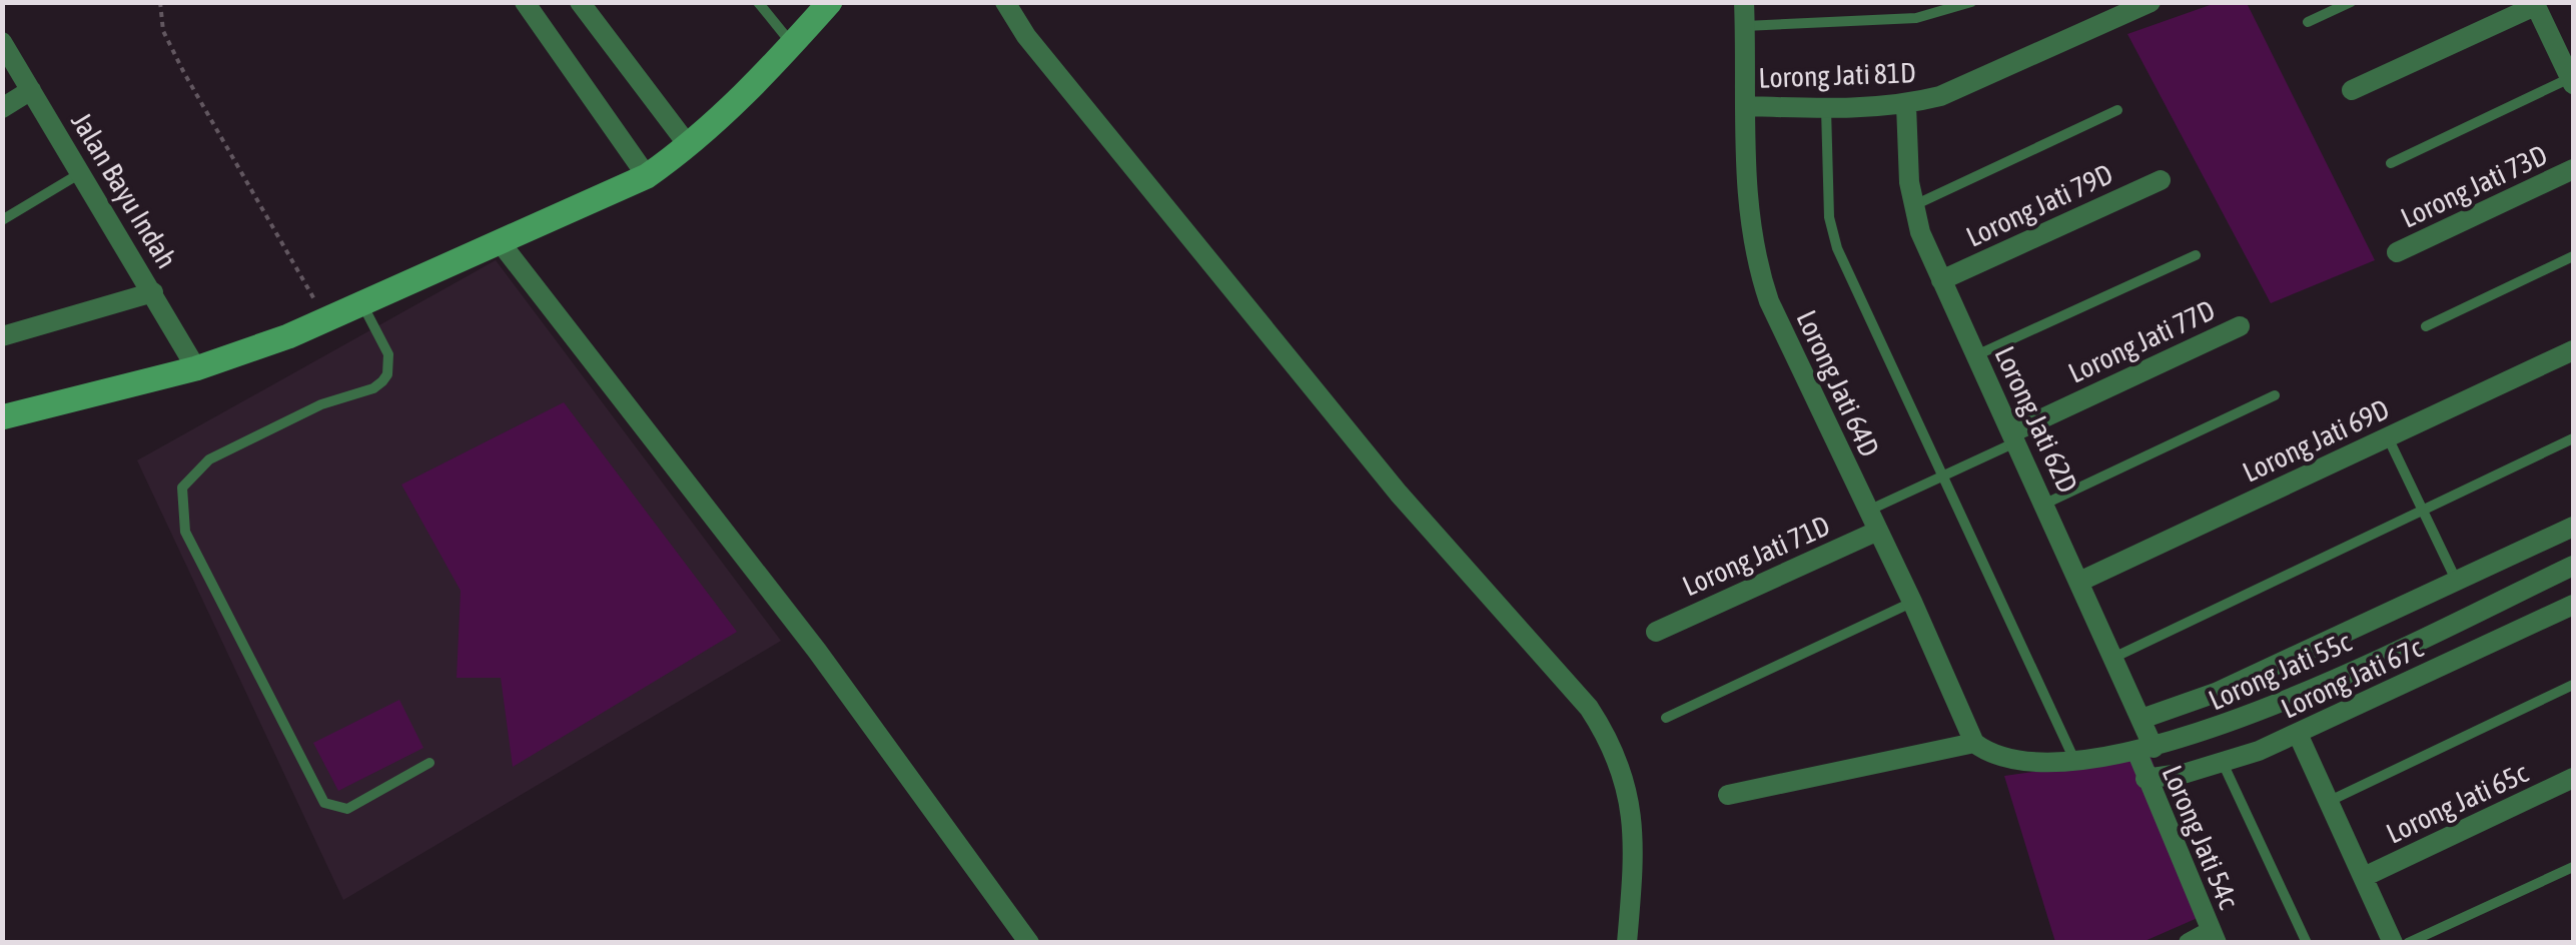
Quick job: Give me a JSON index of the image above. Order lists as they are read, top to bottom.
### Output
{
  "streets": {
    "street": [
      "Lorong Jati 81D",
      "Lorong Jati 73D",
      "Jalan Bayu Indah",
      "Lorong Jati 79D",
      "Lorong Jati 77D",
      "Lorong Jati 64D",
      "Lorong Jati 62D",
      "Lorong Jati 69D",
      "Lorong Jati 71D",
      "Lorong Jati 55c",
      "Lorong Jati 67c",
      "Lorong Jati 65c",
      "Lorong Jati 54c"
    ]
  },
  "crossings": [
    ["Lorong Jati 81D", "Lorong Jati 64D"],
    ["Lorong Jati 81D", "Lorong Jati 62D"],
    ["Lorong Jati 79D", "Lorong Jati 62D"],
    ["Lorong Jati 77D", "Lorong Jati 62D"],
    ["Lorong Jati 64D", "Lorong Jati 71D"],
    ["Lorong Jati 64D", "Lorong Jati 55c"],
    ["Lorong Jati 62D", "Lorong Jati 69D"],
    ["Lorong Jati 62D", "Lorong Jati 55c"],
    ["Lorong Jati 62D", "Lorong Jati 54c"],
    ["Lorong Jati 55c", "Lorong Jati 54c"],
    ["Lorong Jati 67c", "Lorong Jati 54c"]
  ]
}
